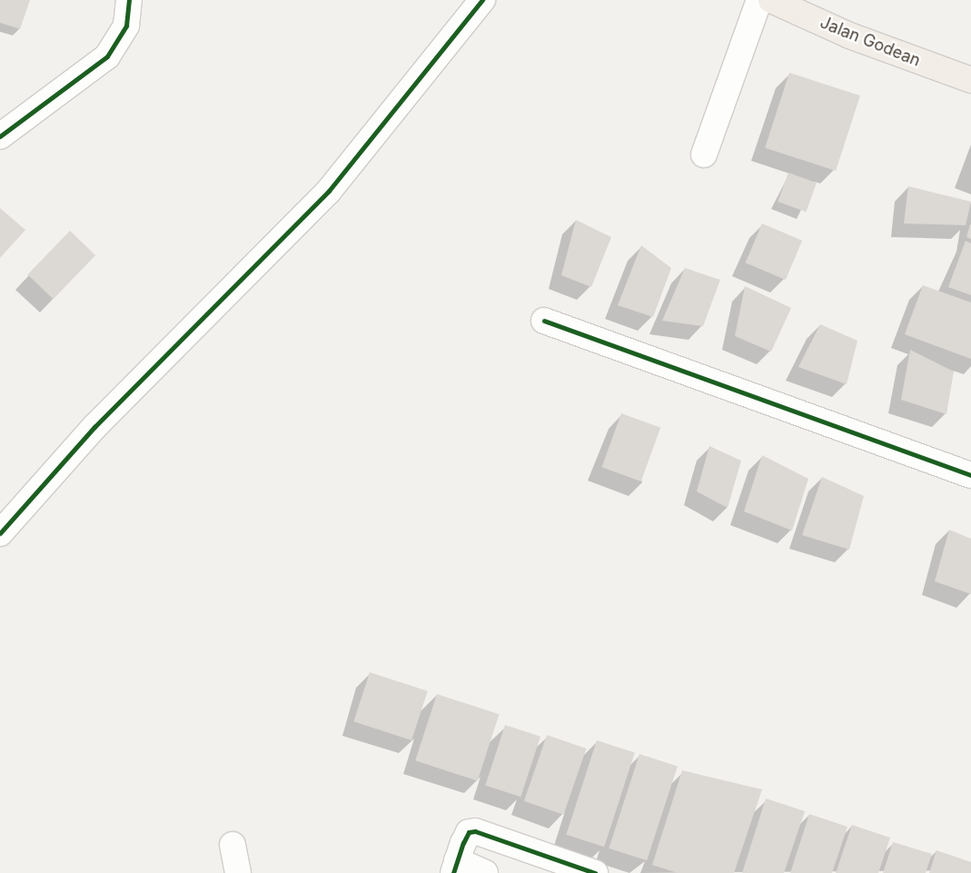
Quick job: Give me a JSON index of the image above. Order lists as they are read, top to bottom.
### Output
{
  "streets": {
    "main road": ["Jalan Godean"]
  }
}
